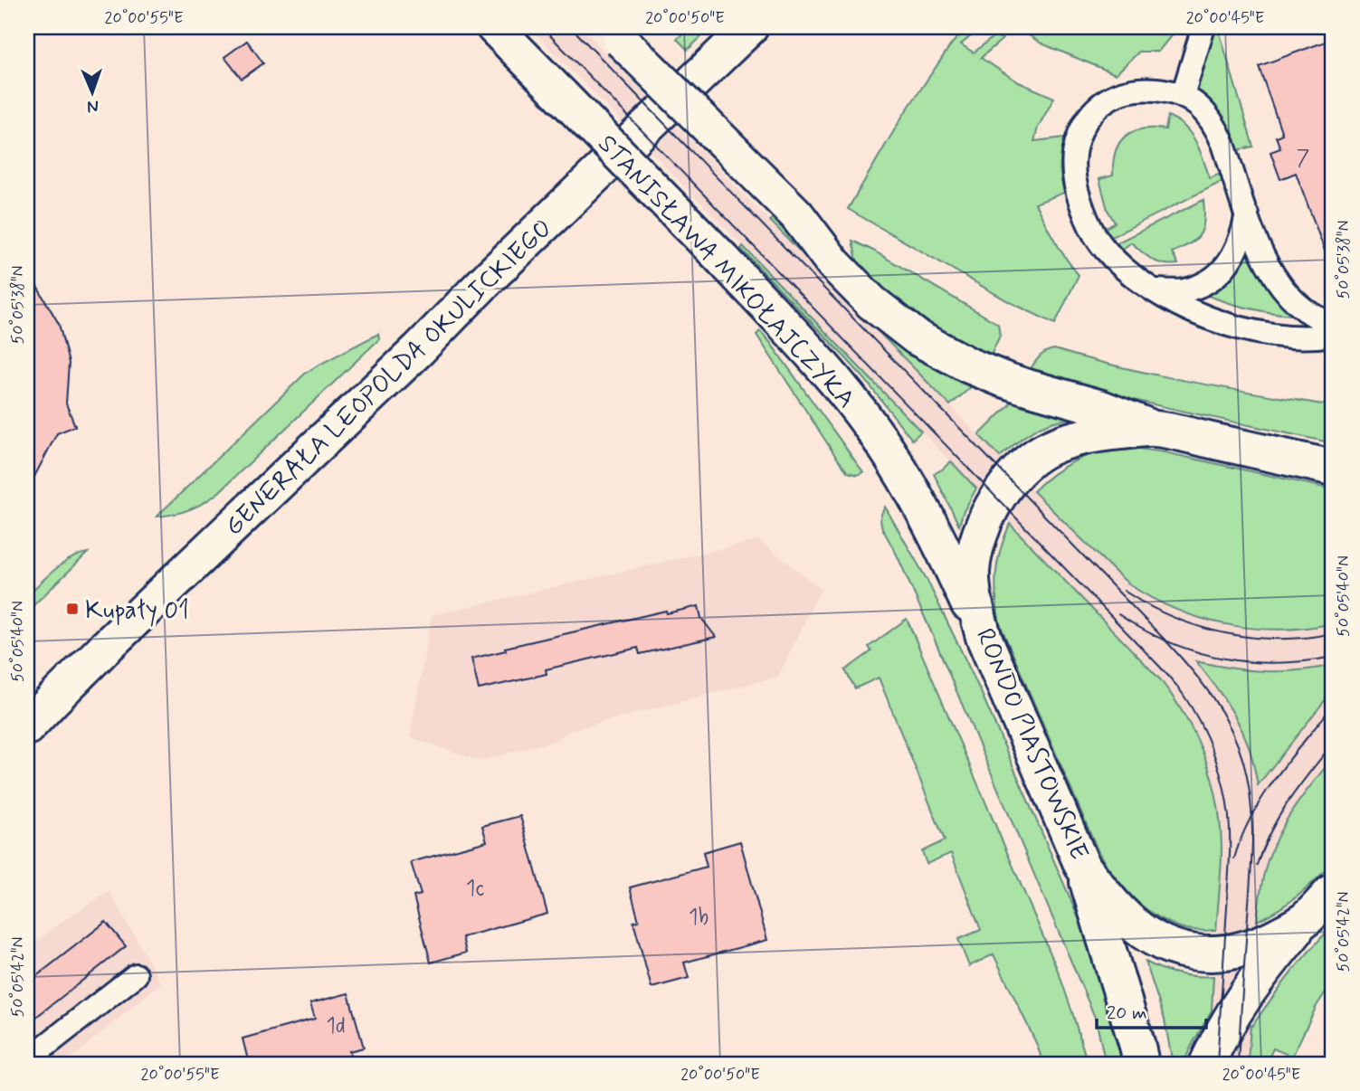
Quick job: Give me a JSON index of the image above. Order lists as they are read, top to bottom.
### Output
{
  "streets": {
    "street": ["STANISŁAWA MIKOŁAJCZYKA", "GENERAŁA LEOPOLDA OKULICKIEGO", "RONDO PIASTOWSKIE"]
  },
  "crossings": [
    ["STANISŁAWA MIKOŁAJCZYKA", "RONDO PIASTOWSKIE"]
  ],
  "places": {
    "transit": ["Kupały 01"]
  },
  "house_numbers": [
    "7",
    "1c",
    "1b",
    "1d"
  ],
  "scale_bar": "20 m",
  "north": "bottom",
  "coordinates": [
    "20°00'55\"E",
    "20°00'50\"E",
    "20°00'45\"E",
    "50°05'38\"N",
    "50°05'40\"N",
    "50°05'42\"N"
  ]
}
